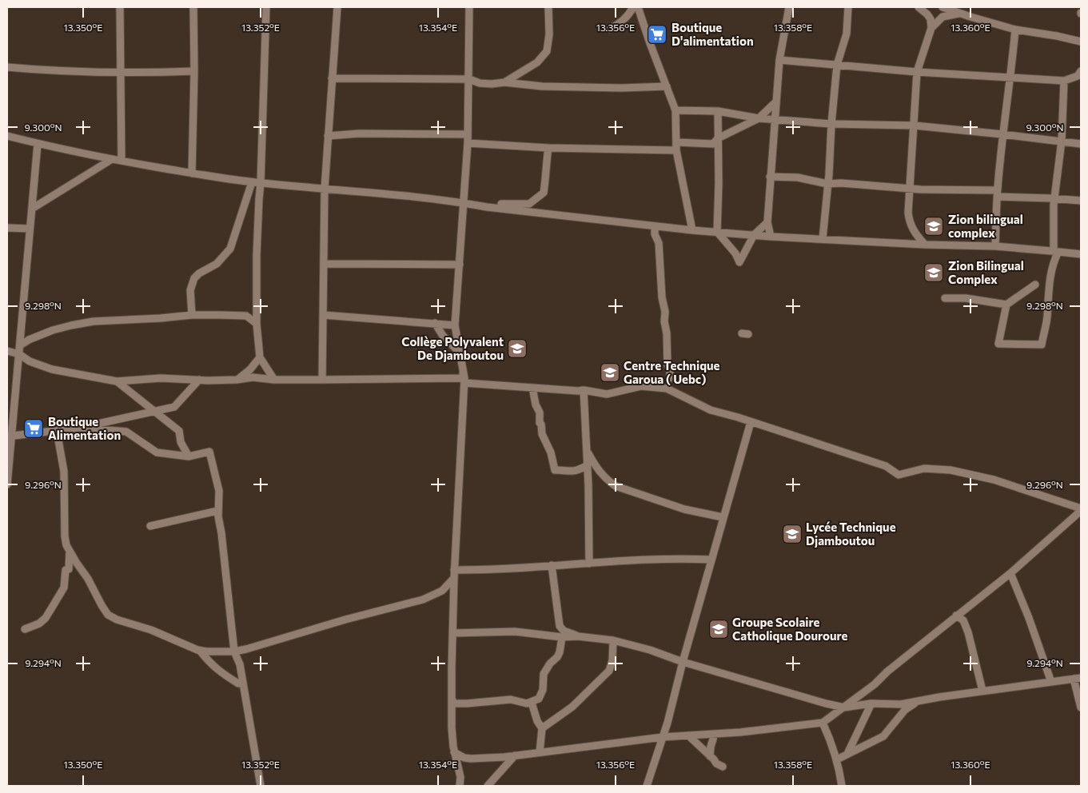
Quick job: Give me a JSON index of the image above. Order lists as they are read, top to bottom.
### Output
{
  "places": {
    "supermarket": ["Boutique D'alimentation", "Boutique Alimentation"],
    "school or university": [
      "Zion bilingual complex",
      "Zion Bilingual Complex",
      "Collège Polyvalent De Djamboutou",
      "Centre Technique Garoua ( Uebc)",
      "Lycée Technique Djamboutou",
      "Groupe Scolaire Catholique Douroure"
    ]
  },
  "coordinates": [
    "13.350°E",
    "13.352°E",
    "13.354°E",
    "13.356°E",
    "13.358°E",
    "13.360°E",
    "9.300°N",
    "9.298°N",
    "9.296°N",
    "9.294°N"
  ]
}
